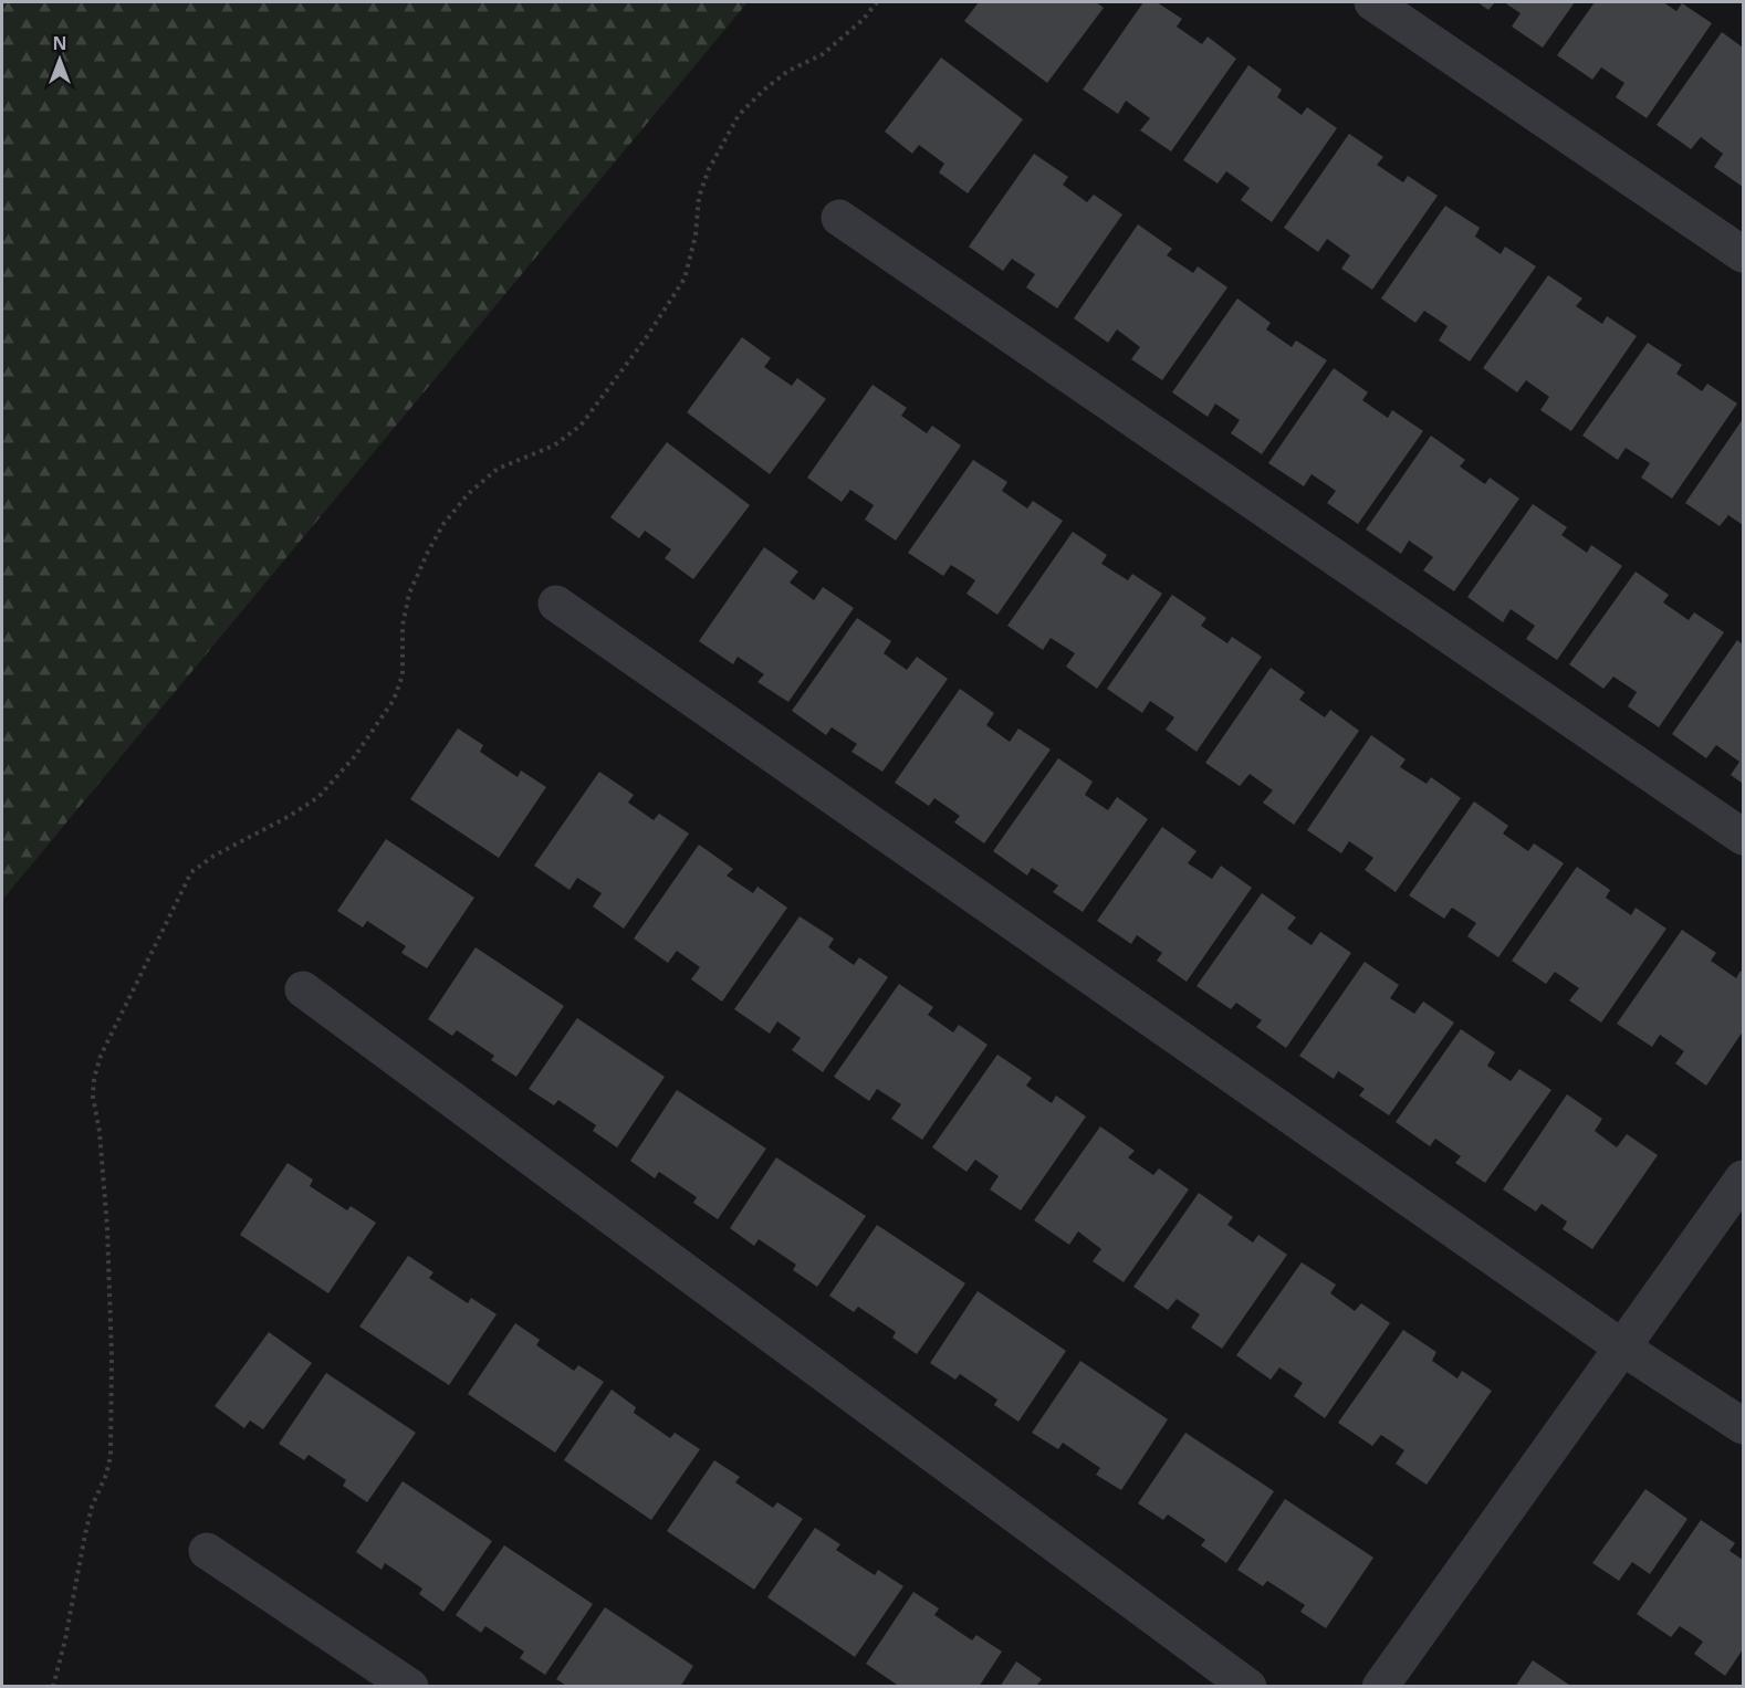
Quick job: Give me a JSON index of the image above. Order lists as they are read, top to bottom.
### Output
{
  "north": "top"
}
